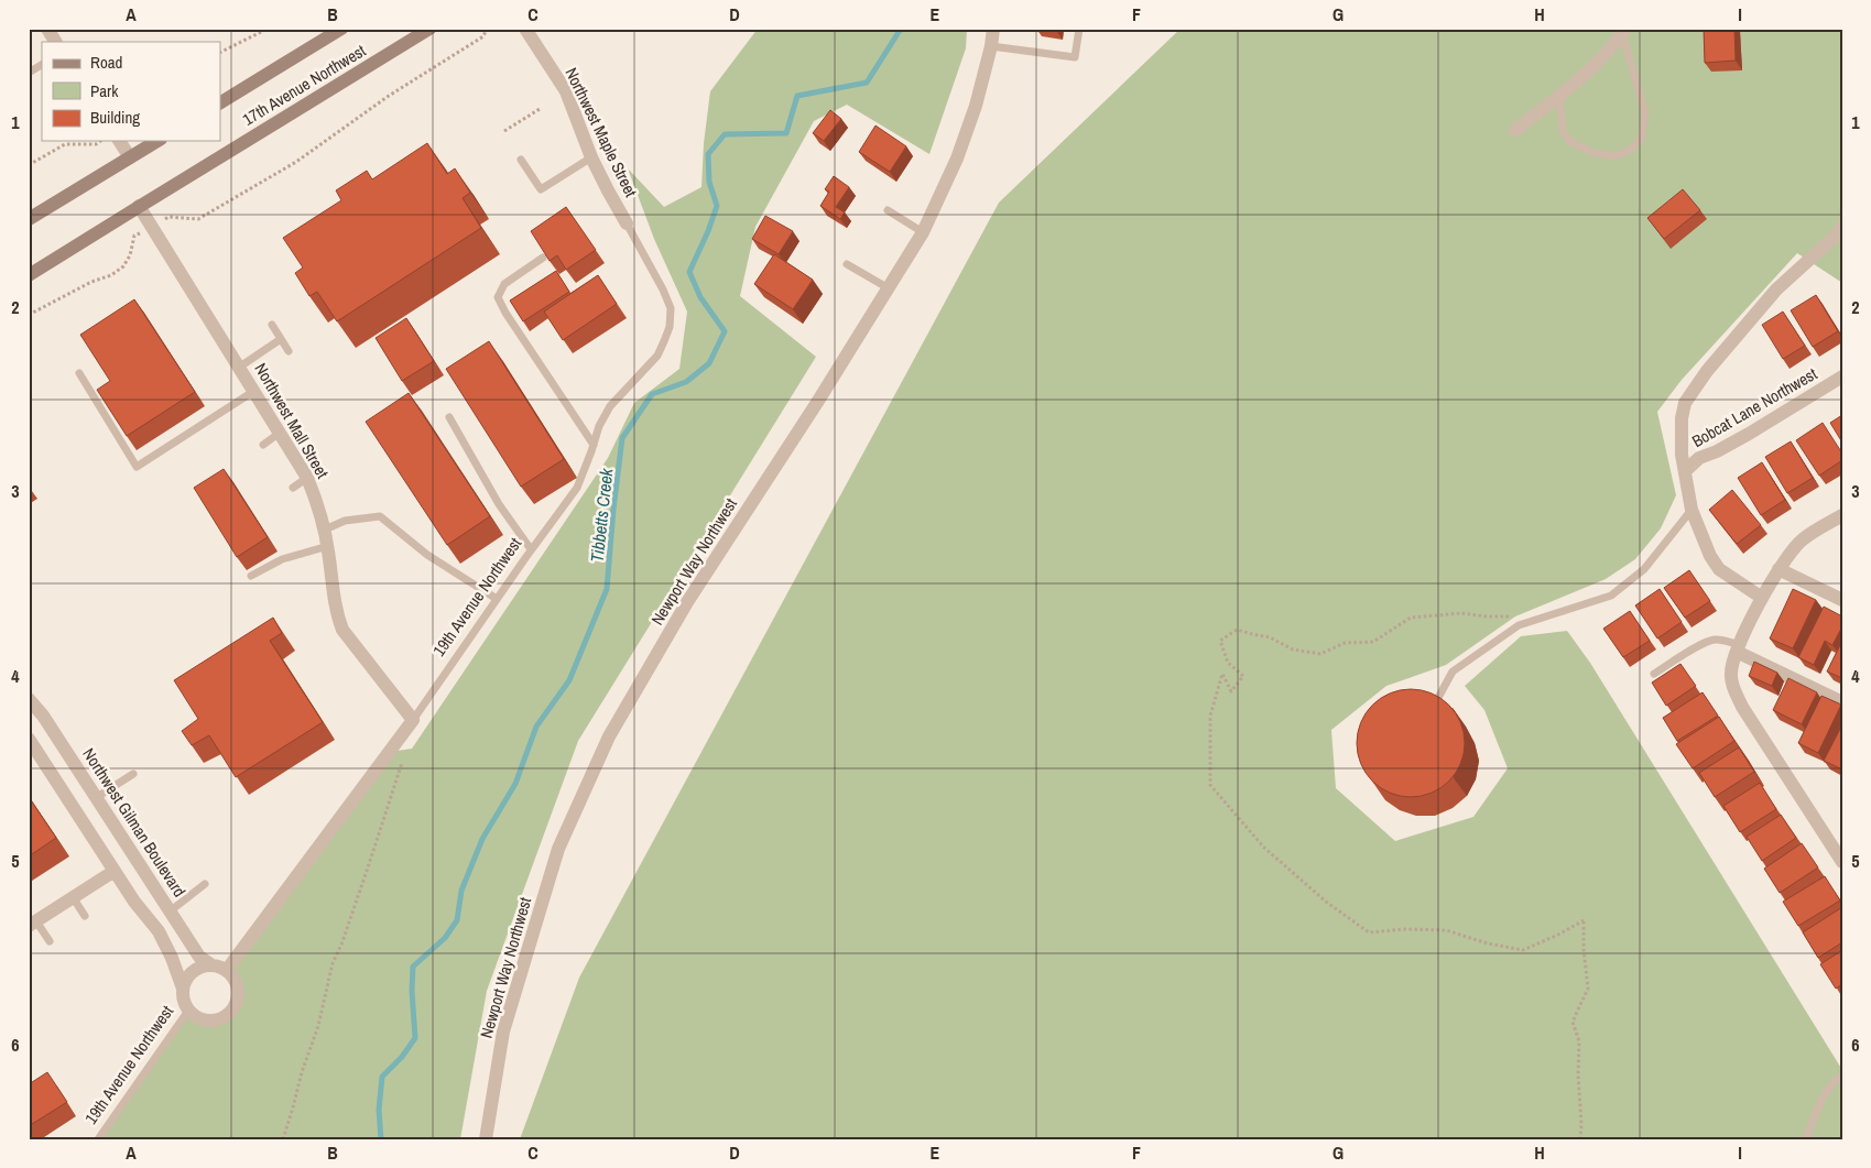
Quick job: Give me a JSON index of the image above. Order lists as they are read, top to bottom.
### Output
{
  "streets": {
    "main road": ["17th Avenue Northwest"],
    "street": [
      "Northwest Maple Street",
      "Bobcat Lane Northwest",
      "Northwest Mall Street",
      "Newport Way Northwest",
      "19th Avenue Northwest",
      "Northwest Gilman Boulevard"
    ]
  },
  "crossings": [
    ["17th Avenue Northwest", "Northwest Mall Street"],
    ["Northwest Maple Street", "19th Avenue Northwest"],
    ["Northwest Mall Street", "19th Avenue Northwest"],
    ["19th Avenue Northwest", "Northwest Gilman Boulevard"]
  ],
  "water": ["Tibbetts Creek"],
  "legend": ["Road", "Park", "Building"],
  "grid": {
    "columns": [
      "A",
      "B",
      "C",
      "D",
      "E",
      "F",
      "G",
      "H",
      "I"
    ],
    "rows": [
      "1",
      "2",
      "3",
      "4",
      "5",
      "6"
    ]
  }
}
